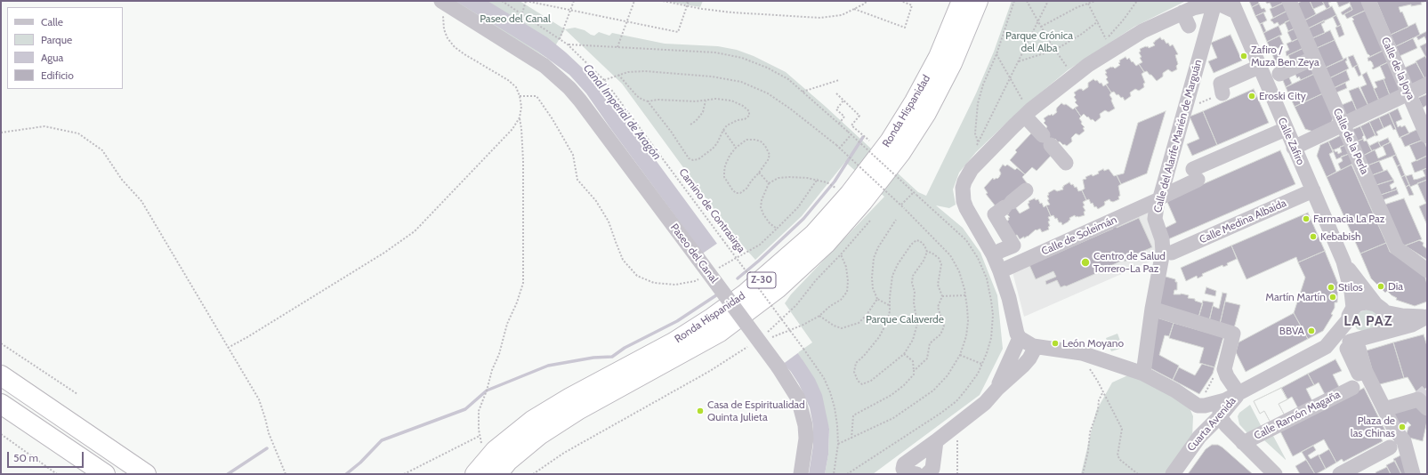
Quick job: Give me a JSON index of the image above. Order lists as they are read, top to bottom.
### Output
{
  "streets": {
    "highway": ["Ronda Hispanidad", "Z-30"],
    "street": [
      "Calle de la Joya",
      "Calle del Alarife Marién de Marguán",
      "Calle Zafiro",
      "Calle de la Perla",
      "Calle Medina Albaida",
      "Calle de Soleimán",
      "Paseo del Canal",
      "Calle Ramón Magaña",
      "Cuarta Avenida"
    ],
    "path": ["Camino de Contrasirga"]
  },
  "crossings": [
    ["Calle del Alarife Marién de Marguán", "Calle Medina Albaida"],
    ["Calle del Alarife Marién de Marguán", "Calle de Soleimán"],
    ["Calle Zafiro", "Calle Medina Albaida"],
    ["Calle Zafiro", "Calle de Soleimán"],
    ["Calle Zafiro", "Cuarta Avenida"]
  ],
  "districts": ["LA PAZ"],
  "water": ["Canal Imperial de Aragón"],
  "parks": ["Paseo del Canal", "Parque Crónica del Alba", "Parque Calaverde"],
  "places": [
    "Zafiro / Muza Ben Zeya",
    "Eroski City",
    "Farmacia La Paz",
    "Kebabish",
    "Centro de Salud Torrero-La Paz",
    "Dia",
    "Stilos",
    "Martín Martín",
    "BBVA",
    "León Moyano",
    "Casa de Espiritualidad Quinta Julieta",
    "Plaza de las Chinas"
  ],
  "legend": [
    "Calle",
    "Parque",
    "Agua",
    "Edificio"
  ],
  "scale_bar": "50 m"
}
